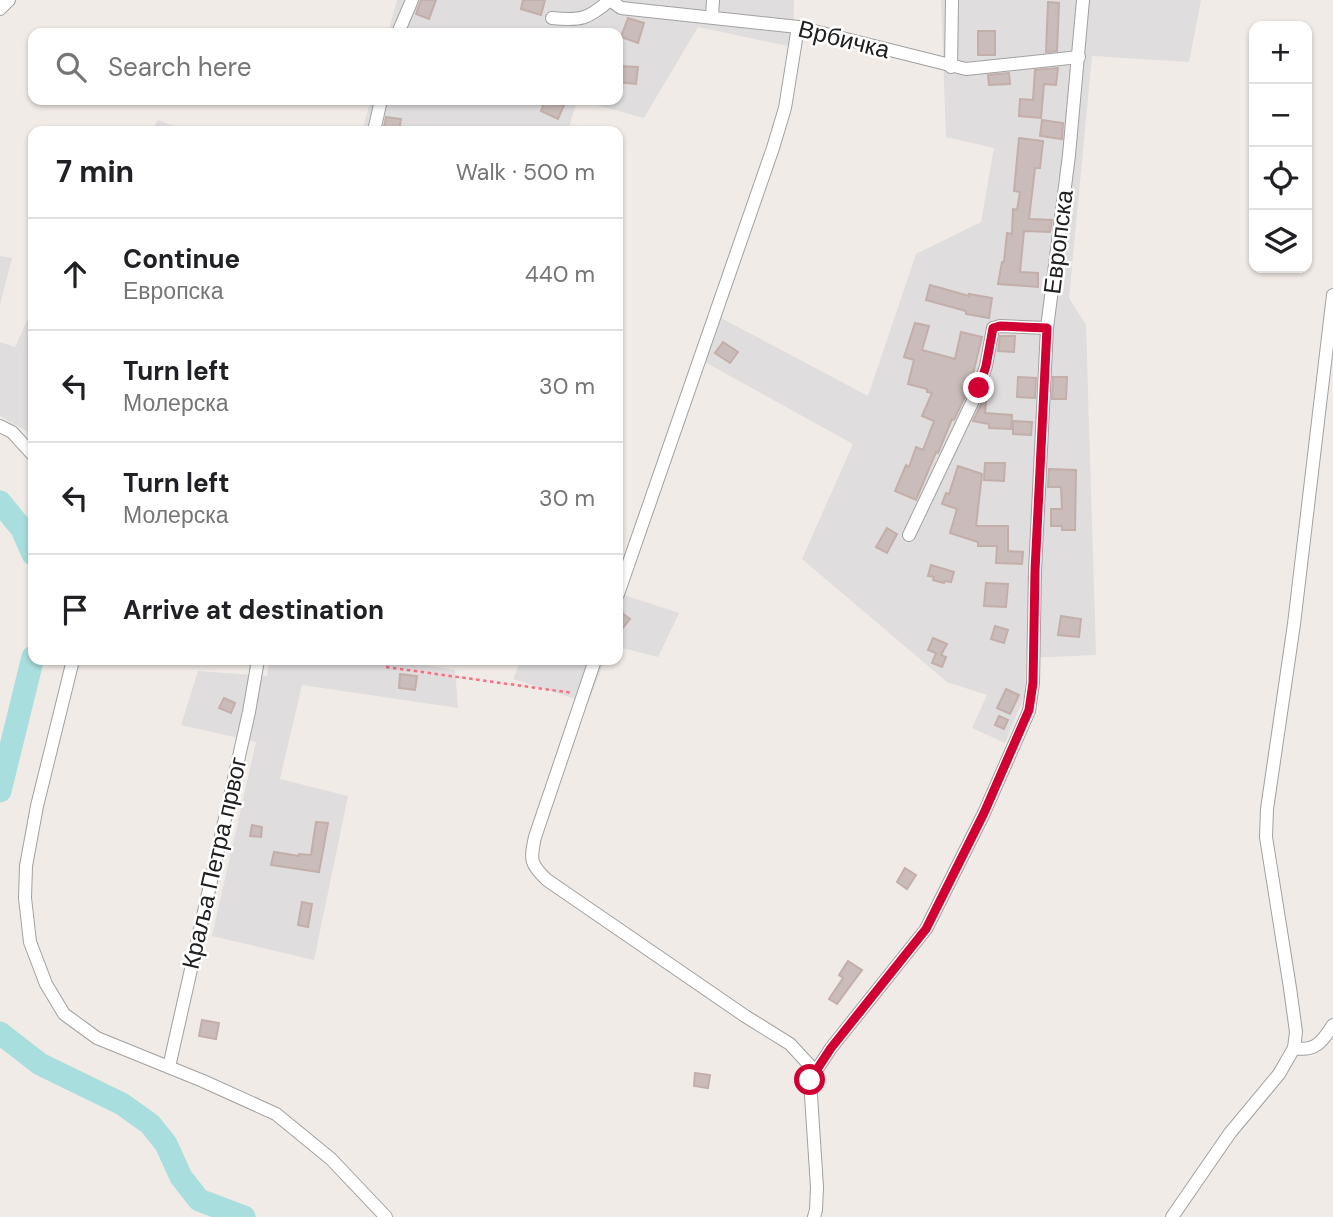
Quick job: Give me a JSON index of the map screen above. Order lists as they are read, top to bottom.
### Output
{
  "streets": {
    "street": ["Врбичка", "Европска", "Краља Петра првог"]
  },
  "crossings": [
    ["Врбичка", "Европска"]
  ],
  "page": {
    "map_buttons": ["+", "−"],
    "search": "Search here",
    "heading": ["7 min", "Walk · 500 m"],
    "list": [
      ["Continue", "Европска", "440 m"],
      ["Turn left", "Молерска", "30 m"],
      ["Turn left", "Молерска", "30 m"],
      "Arrive at destination"
    ]
  }
}
